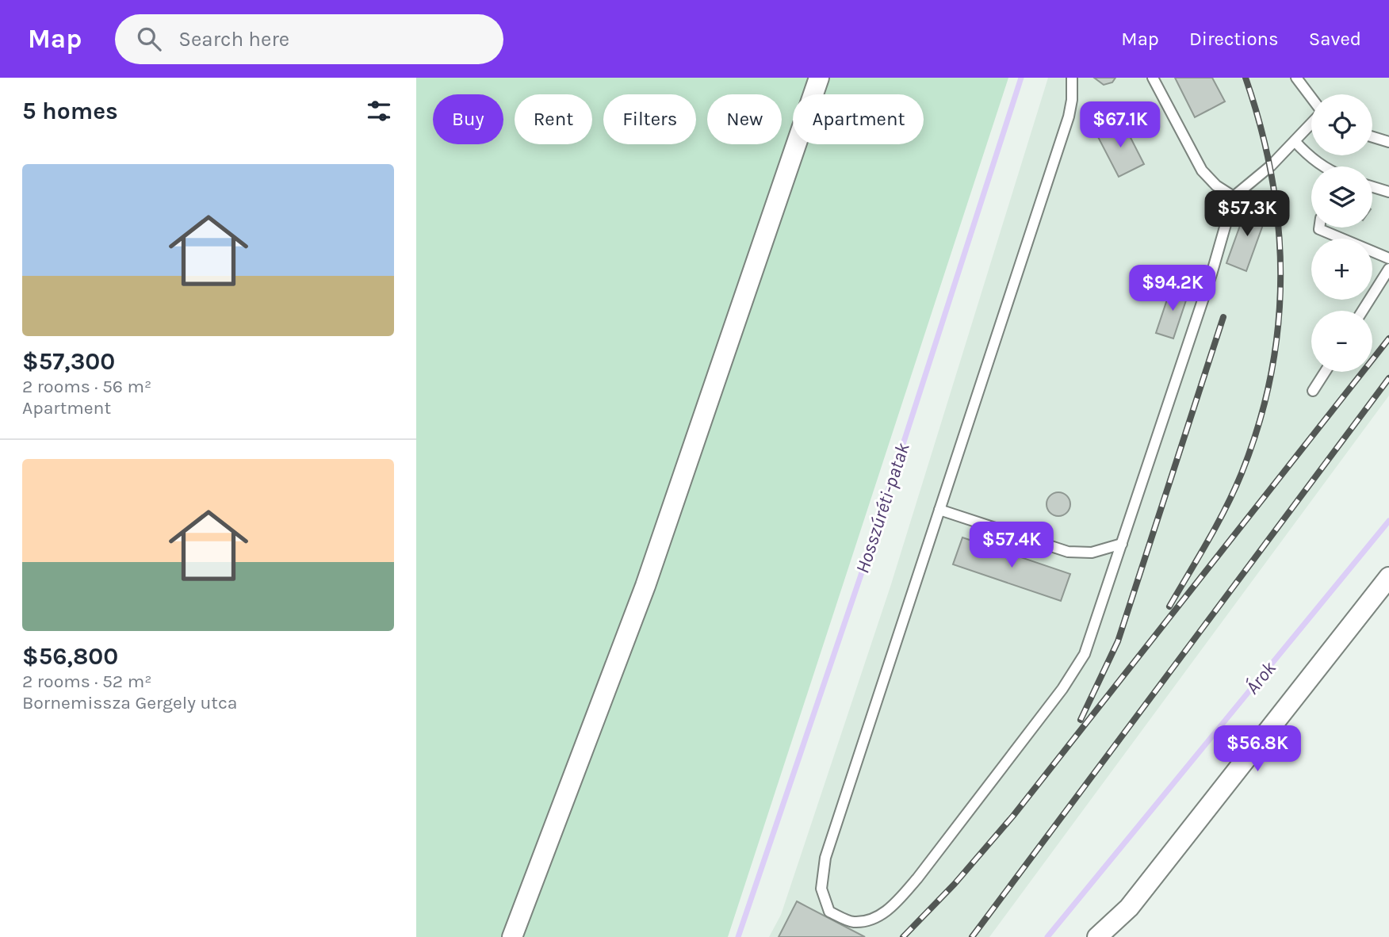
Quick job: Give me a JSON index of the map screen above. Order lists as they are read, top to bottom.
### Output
{
  "water": ["Hosszúréti-patak", "Árok"],
  "page": {
    "header": "Map",
    "search": "Search here",
    "nav": ["Map", "Directions", "Saved"],
    "heading": "5 homes",
    "map_buttons": ["+", "−"],
    "chip": [
      "Buy",
      "Rent",
      "Filters",
      "New",
      "Apartment"
    ],
    "price": [
      "$67.1K",
      "$57.3K",
      "$94.2K",
      "$57.4K",
      "$56.8K"
    ],
    "list": [
      {
        "name": "$57,300",
        "note": "2 rooms · 56 m² · Apartment"
      },
      {
        "name": "$56,800",
        "note": "2 rooms · 52 m² · Bornemissza Gergely utca"
      }
    ]
  }
}
